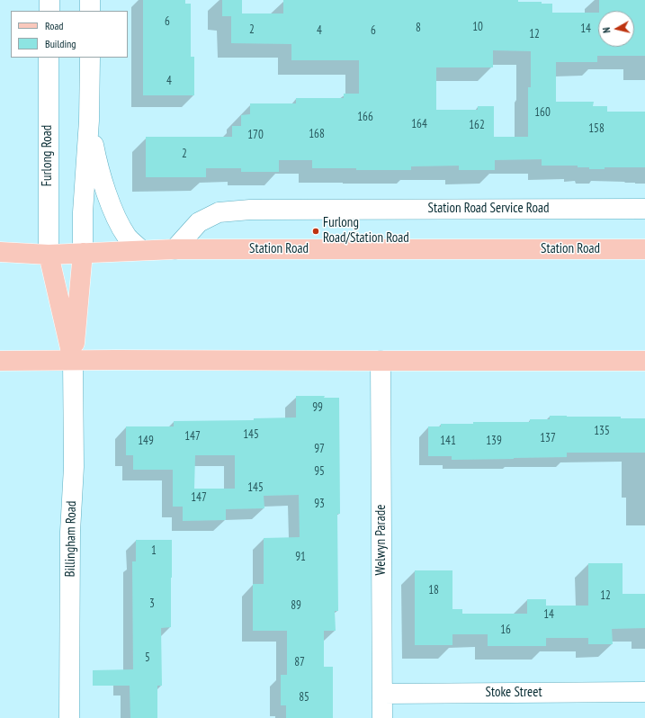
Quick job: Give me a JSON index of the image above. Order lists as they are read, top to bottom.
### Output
{
  "streets": {
    "main road": ["Station Road"],
    "street": [
      "Furlong Road",
      "Station Road Service Road",
      "Billingham Road",
      "Welwyn Parade",
      "Stoke Street"
    ]
  },
  "crossings": [
    ["Furlong Road", "Station Road"],
    ["Station Road Service Road", "Station Road"],
    ["Welwyn Parade", "Stoke Street"]
  ],
  "places": ["Furlong Road/Station Road"],
  "house_numbers": [
    "6",
    "10",
    "8",
    "14",
    "2",
    "4",
    "6",
    "12",
    "4",
    "160",
    "166",
    "164",
    "162",
    "158",
    "168",
    "170",
    "2",
    "99",
    "135",
    "145",
    "147",
    "137",
    "149",
    "141",
    "139",
    "97",
    "95",
    "145",
    "147",
    "93",
    "1",
    "91",
    "18",
    "12",
    "3",
    "89",
    "14",
    "16",
    "5",
    "87",
    "85"
  ],
  "legend": ["Road", "Building"],
  "north": "left"
}
